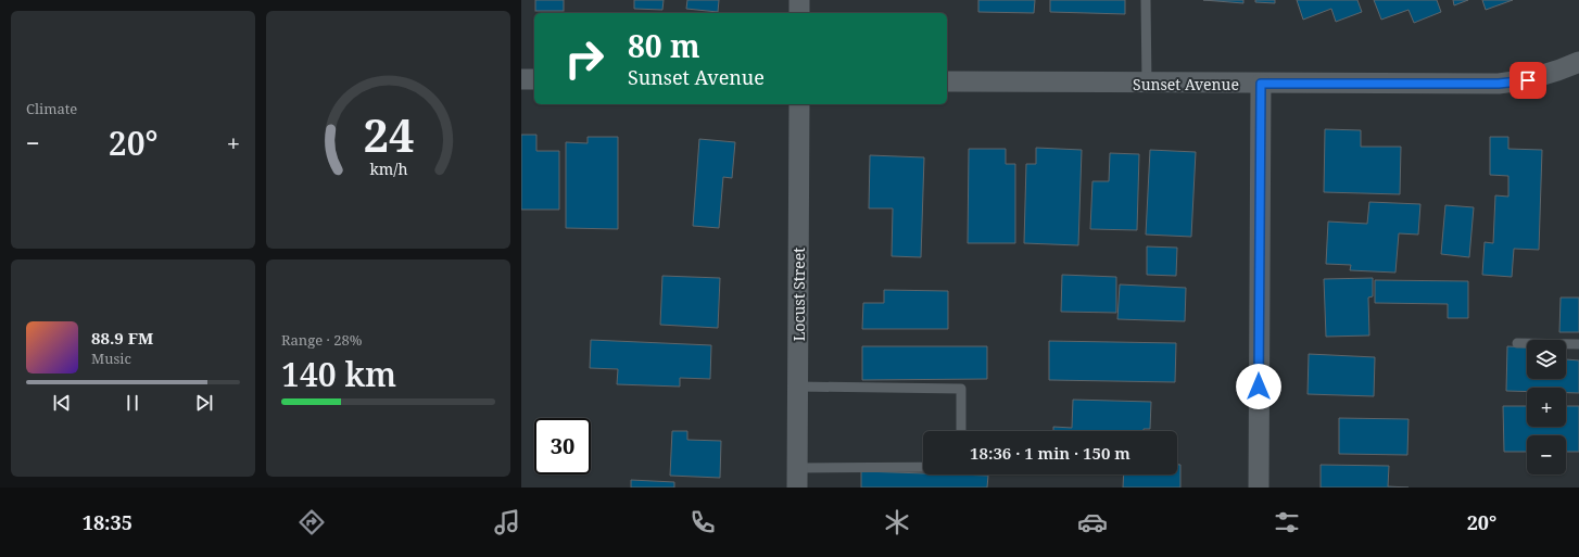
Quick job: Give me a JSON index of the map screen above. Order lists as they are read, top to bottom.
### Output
{
  "streets": {
    "street": ["Sunset Avenue", "Locust Street"]
  },
  "page": {
    "tile": [
      "Climate",
      ["Range · 28%", "140 km"]
    ],
    "turn": ["80 m", "Sunset Avenue"],
    "heat": ["−", "20°", "+"],
    "song": ["88.9 FM", "Music"],
    "map_buttons": ["+", "−"],
    "limit": "30",
    "trip": "18:36 · 1 min · 150 m",
    "tabs": ["18:35", "20°"],
    "gauge": ["24", "km/h"]
  }
}
